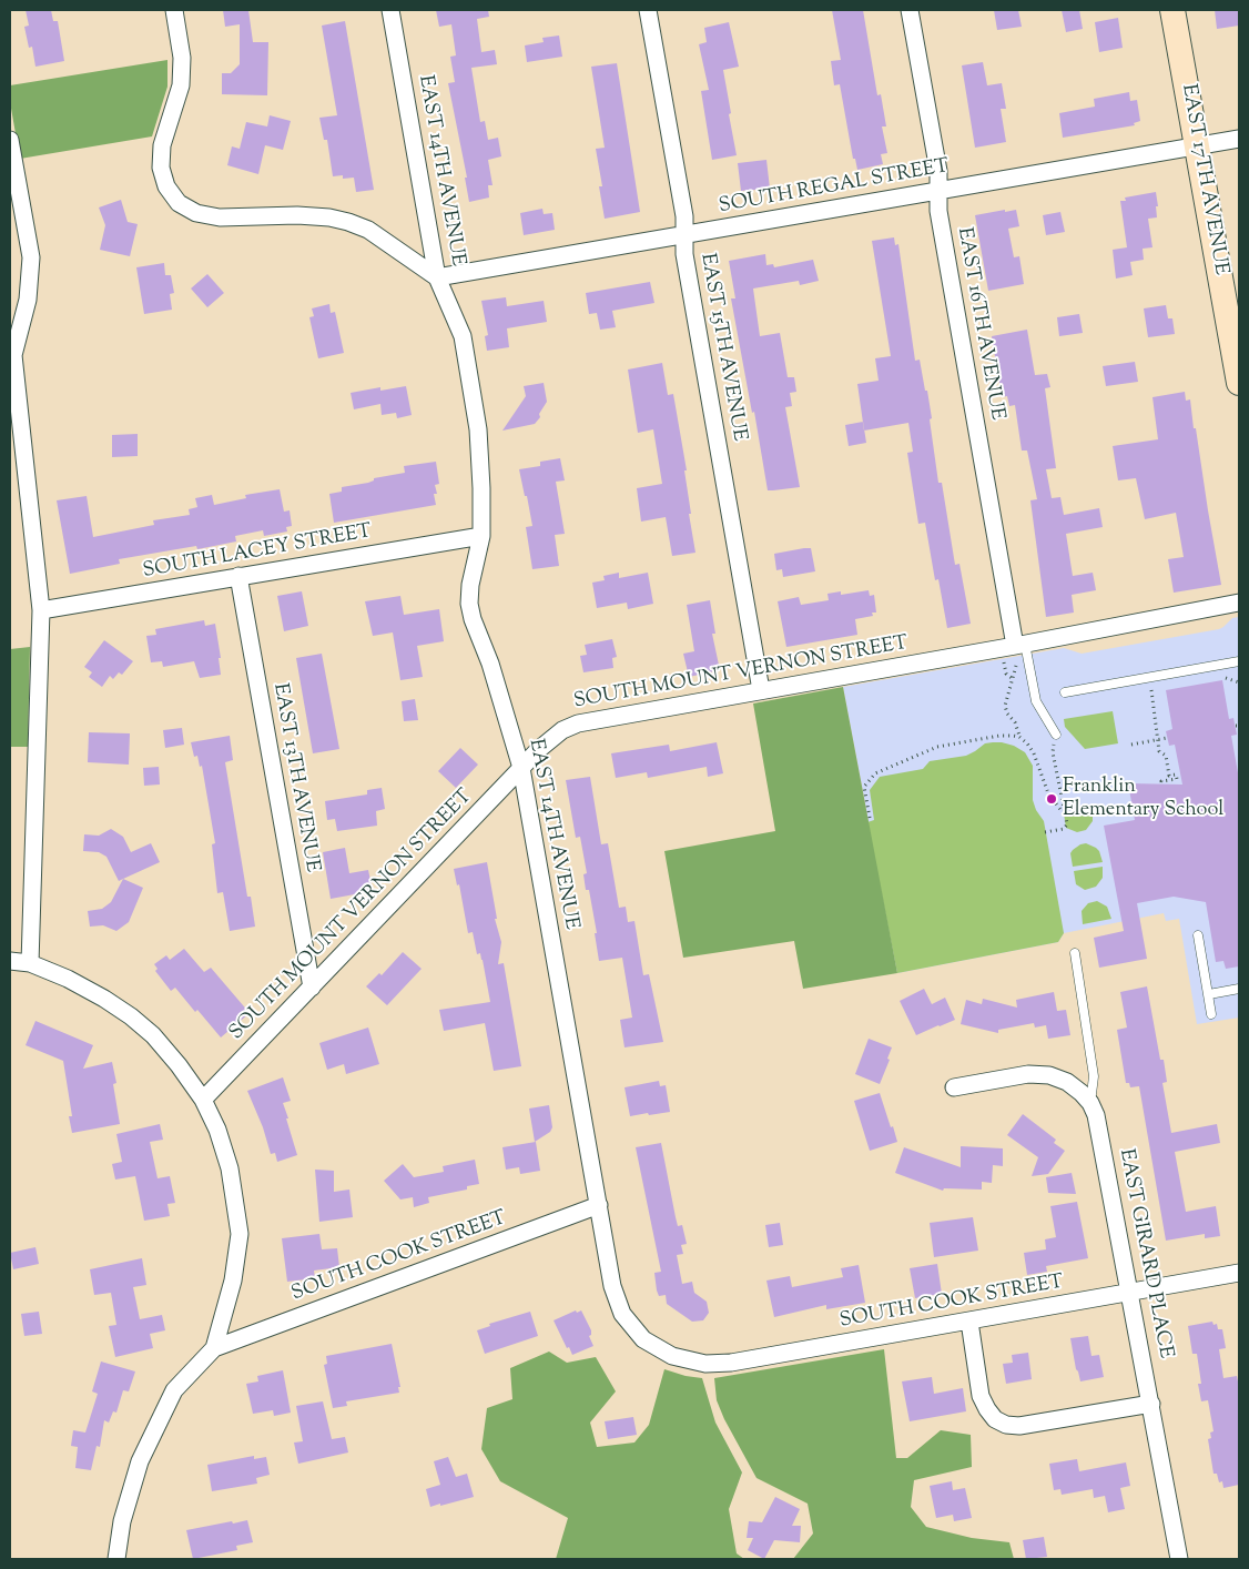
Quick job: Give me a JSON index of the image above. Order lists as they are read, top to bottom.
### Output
{
  "streets": {
    "street": [
      "EAST 14TH AVENUE",
      "EAST 17TH AVENUE",
      "SOUTH REGAL STREET",
      "EAST 16TH AVENUE",
      "EAST 15TH AVENUE",
      "SOUTH LACEY STREET",
      "SOUTH MOUNT VERNON STREET",
      "EAST 13TH AVENUE",
      "EAST GIRARD PLACE",
      "SOUTH COOK STREET"
    ]
  },
  "crossings": [
    ["EAST 14TH AVENUE", "SOUTH REGAL STREET"],
    ["EAST 14TH AVENUE", "SOUTH LACEY STREET"],
    ["EAST 14TH AVENUE", "SOUTH MOUNT VERNON STREET"],
    ["EAST 14TH AVENUE", "SOUTH COOK STREET"],
    ["EAST 17TH AVENUE", "SOUTH REGAL STREET"],
    ["SOUTH REGAL STREET", "EAST 16TH AVENUE"],
    ["SOUTH REGAL STREET", "EAST 15TH AVENUE"],
    ["EAST 16TH AVENUE", "SOUTH MOUNT VERNON STREET"],
    ["EAST 15TH AVENUE", "SOUTH MOUNT VERNON STREET"],
    ["SOUTH LACEY STREET", "EAST 13TH AVENUE"],
    ["SOUTH MOUNT VERNON STREET", "EAST 13TH AVENUE"],
    ["EAST GIRARD PLACE", "SOUTH COOK STREET"]
  ],
  "places": ["Franklin Elementary School"]
}
